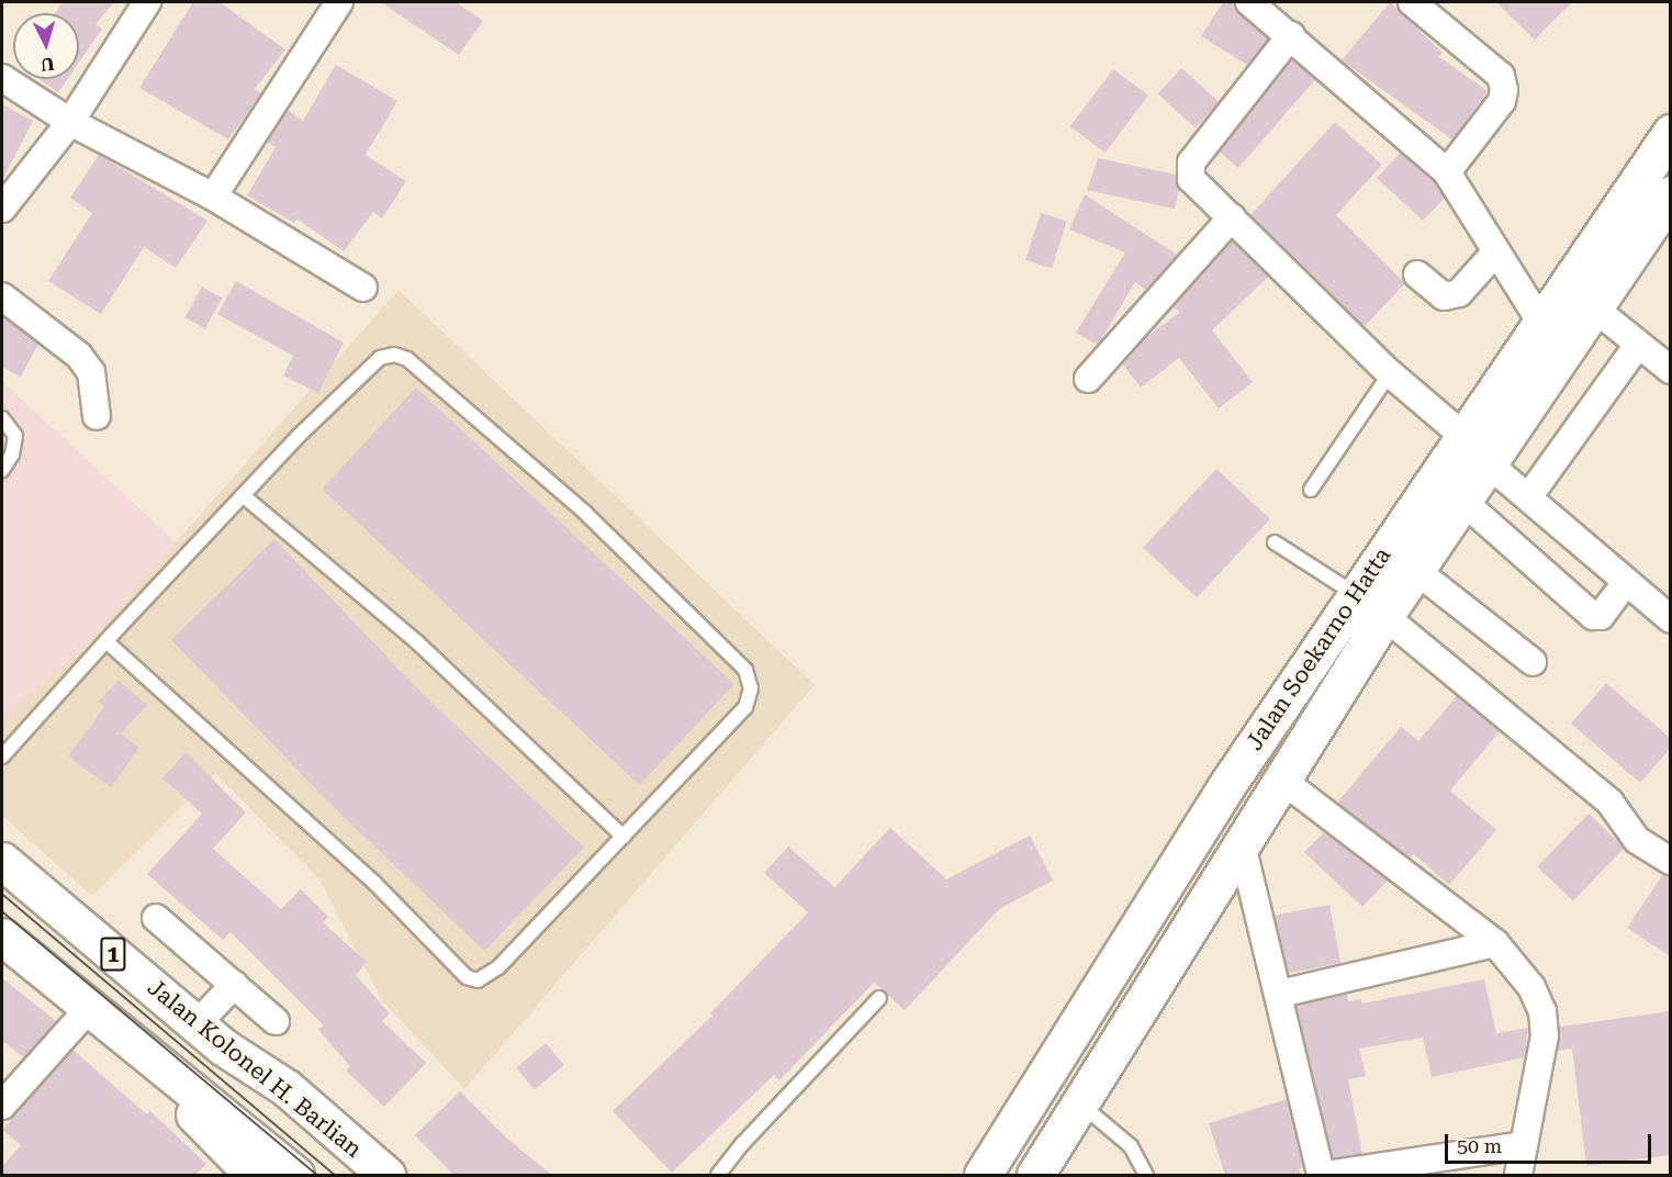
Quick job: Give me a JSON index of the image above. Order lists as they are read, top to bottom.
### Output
{
  "streets": {
    "highway": ["Jalan Soekarno Hatta", "1", "Jalan Kolonel H. Barlian"]
  },
  "crossings": [
    ["1", "Jalan Kolonel H. Barlian"]
  ],
  "scale_bar": "50 m",
  "north": "bottom"
}
